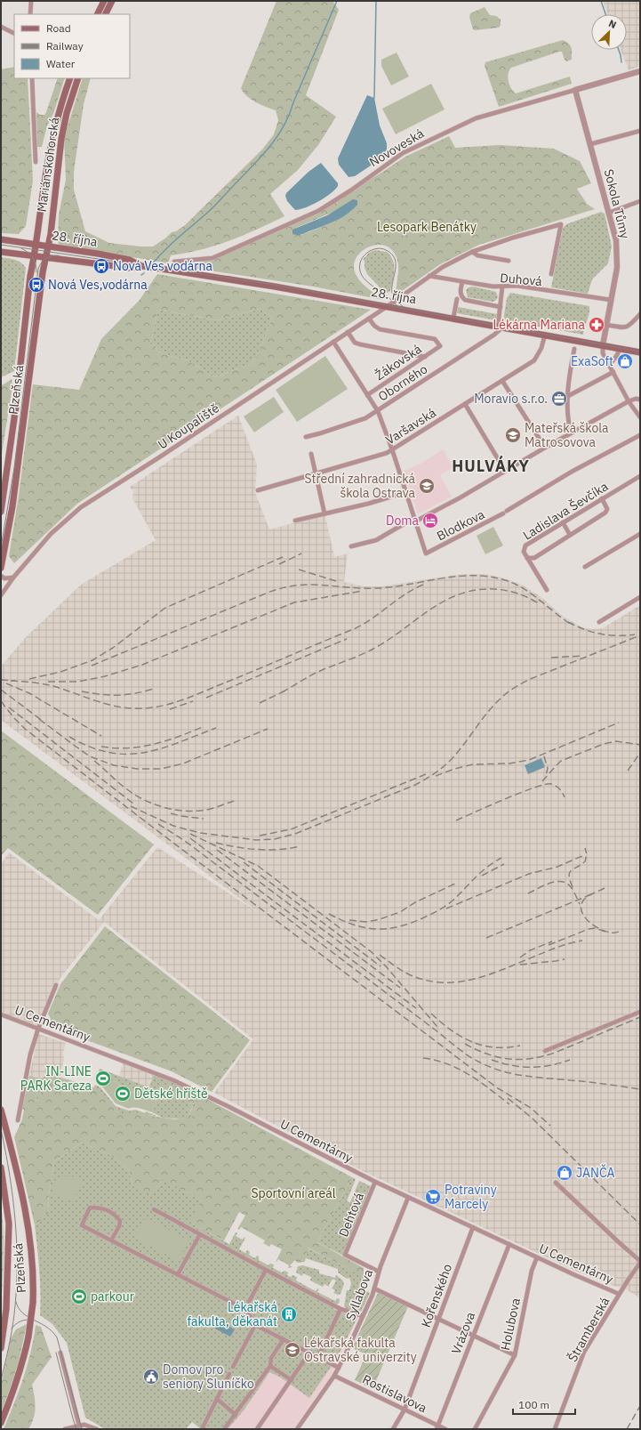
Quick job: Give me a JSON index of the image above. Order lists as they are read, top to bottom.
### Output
{
  "streets": {
    "main road": ["Mariánskohorská", "28. října", "Plzeňská"],
    "street": [
      "Novoveská",
      "Sokola Tůmy",
      "Duhová",
      "Žákovská",
      "Oborného",
      "U Koupaliště",
      "Varšavská",
      "Ladislava Ševčíka",
      "Blodkova",
      "U Cementárny",
      "Dehtová",
      "Syllabova",
      "Kořenského",
      "Holubova",
      "Štramberská",
      "Vrázova",
      "Rostislavova"
    ]
  },
  "crossings": [
    ["Novoveská", "Sokola Tůmy"],
    ["Mariánskohorská", "28. října"],
    ["Mariánskohorská", "Plzeňská"],
    ["Sokola Tůmy", "28. října"],
    ["Sokola Tůmy", "Duhová"],
    ["28. října", "Oborného"],
    ["28. října", "Plzeňská"],
    ["28. října", "U Koupaliště"],
    ["28. října", "Varšavská"],
    ["Duhová", "U Koupaliště"],
    ["Žákovská", "Oborného"],
    ["Žákovská", "U Koupaliště"],
    ["Žákovská", "Varšavská"],
    ["Žákovská", "Blodkova"],
    ["U Cementárny", "Dehtová"],
    ["U Cementárny", "Syllabova"],
    ["U Cementárny", "Kořenského"],
    ["U Cementárny", "Holubova"],
    ["U Cementárny", "Štramberská"],
    ["U Cementárny", "Vrázova"],
    ["Dehtová", "Syllabova"],
    ["Syllabova", "Rostislavova"],
    ["Kořenského", "Rostislavova"],
    ["Vrázova", "Rostislavova"]
  ],
  "districts": ["HULVÁKY"],
  "parks": ["Lesopark Benátky", "Sportovní areál"],
  "places": {
    "bus stop": ["Nová Ves vodárna", "Nová Ves,vodárna"],
    "pharmacy": ["Lékárna Mariana"],
    "shop": ["ExaSoft", "JANČA"],
    "office": ["Moravio s.r.o."],
    "school or university": ["Mateřská škola Matrosovova", "Střední zahradnická škola Ostrava", "Lékařská fakulta Ostravské univerzity"],
    "hotel": ["Doma"],
    "sports": ["IN-LINE PARK Sareza", "Dětské hřiště", "parkour"],
    "supermarket": ["Potraviny Marcely"],
    "building": ["Lékařská fakulta, děkanát"],
    "public building": ["Domov pro seniory Sluníčko"]
  },
  "legend": ["Road", "Railway", "Water"],
  "scale_bar": "100 m",
  "north": "top right"
}
